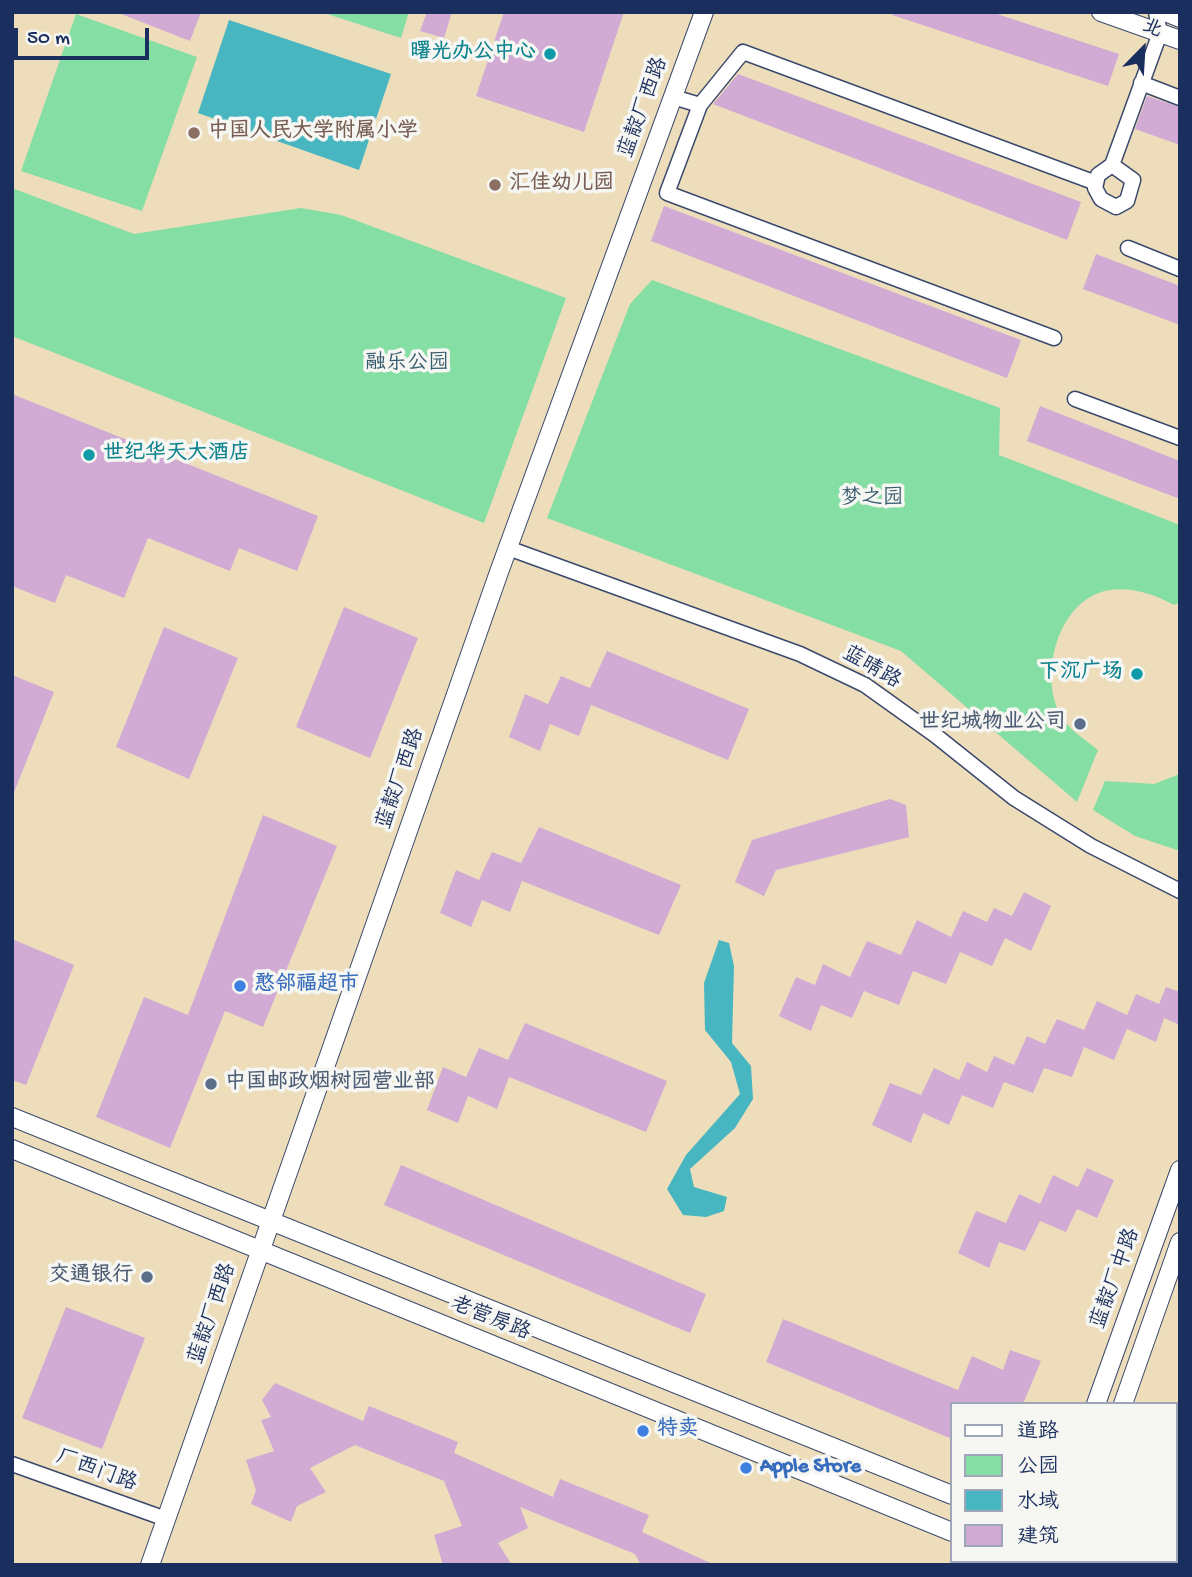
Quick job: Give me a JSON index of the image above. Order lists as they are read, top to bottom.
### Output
{
  "streets": {
    "street": [
      "蓝靛厂西路",
      "蓝晴路",
      "蓝靛厂中路",
      "老营房路",
      "厂西门路"
    ]
  },
  "crossings": [
    ["蓝靛厂西路", "蓝晴路"],
    ["蓝靛厂西路", "老营房路"],
    ["蓝靛厂西路", "厂西门路"]
  ],
  "parks": ["融乐公园", "梦之园"],
  "places": [
    "曙光办公中心",
    "中国人民大学附属小学",
    "汇佳幼儿园",
    "世纪华天大酒店",
    "下沉广场",
    "世纪城物业公司",
    "憨邻福超市",
    "中国邮政烟树园营业部",
    "交通银行",
    "特卖",
    "Apple Store"
  ],
  "legend": [
    "道路",
    "公园",
    "水域",
    "建筑"
  ],
  "scale_bar": "50 m",
  "north": "top right"
}
